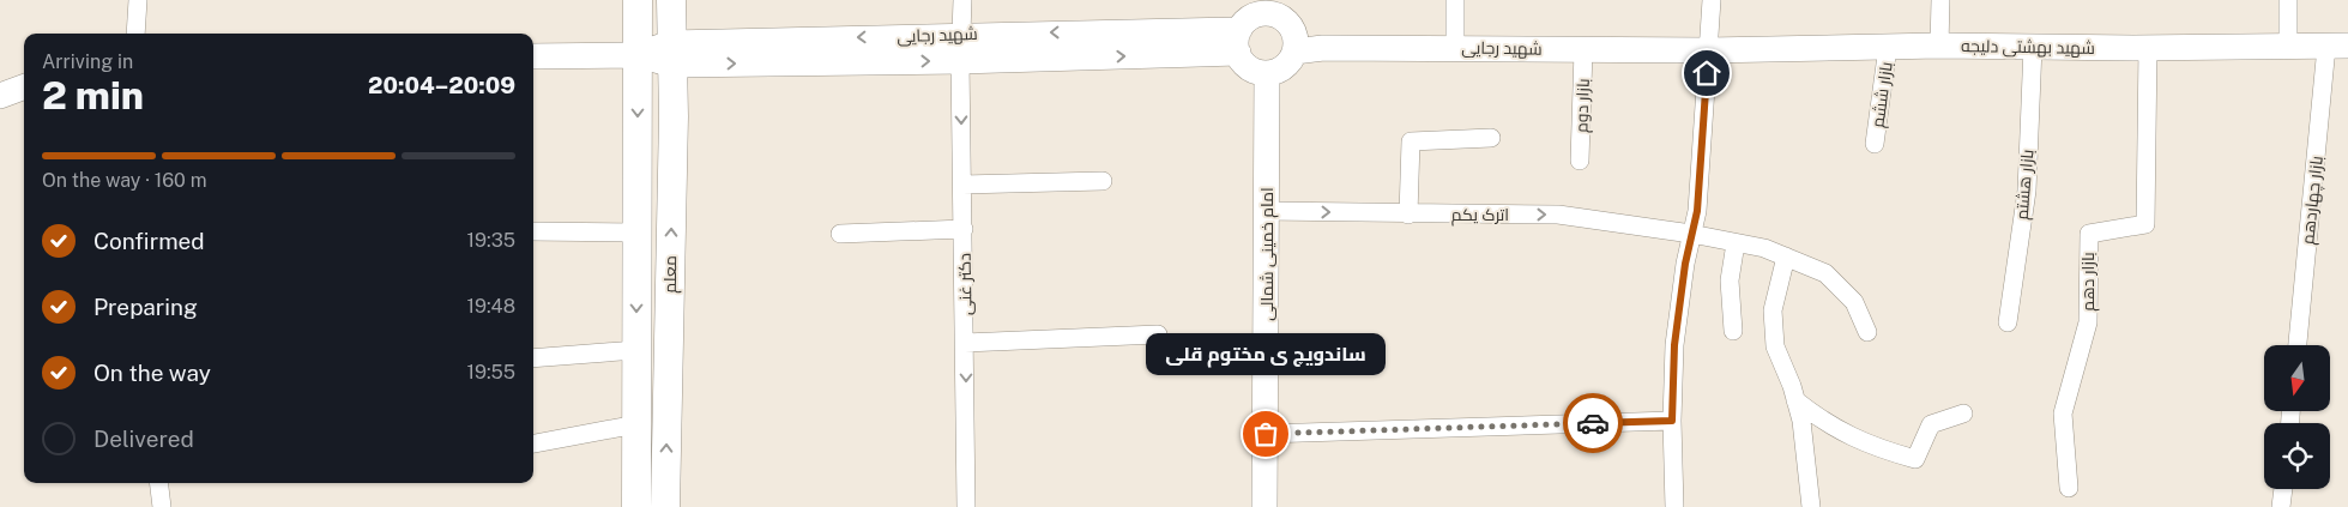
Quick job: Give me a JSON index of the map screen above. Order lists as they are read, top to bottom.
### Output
{
  "streets": {
    "main road": [
      "شهید رجایی",
      "شهید بهشتی دلیجه",
      "امام خمینی شمالی",
      "معلم"
    ],
    "street": [
      "بازار ششم",
      "بازار دوم",
      "بازار هشتم",
      "بازار چهاردهم",
      "اترک یکم",
      "بازار دهم",
      "دکتر غنی"
    ]
  },
  "crossings": [
    ["شهید رجایی", "شهید بهشتی دلیجه"],
    ["شهید رجایی", "بازار دوم"],
    ["شهید رجایی", "امام خمینی شمالی"],
    ["شهید رجایی", "معلم"],
    ["شهید رجایی", "دکتر غنی"],
    ["شهید بهشتی دلیجه", "بازار ششم"],
    ["شهید بهشتی دلیجه", "بازار هشتم"],
    ["شهید بهشتی دلیجه", "بازار چهاردهم"],
    ["شهید بهشتی دلیجه", "بازار دهم"],
    ["اترک یکم", "امام خمینی شمالی"]
  ],
  "one_way": ["اترک یکم", "دکتر غنی"],
  "places": ["ساندویچ ی مختوم قلی"],
  "north": "bottom",
  "page": {
    "heading": ["2 min", "Arriving in", "20:04–20:09"],
    "bar": "On the way · 160 m",
    "list": [
      ["Confirmed", "19:35"],
      ["Preparing", "19:48"],
      ["On the way", "19:55"],
      "Delivered"
    ],
    "bubble": "ساندویچ ی مختوم قلی"
  }
}
